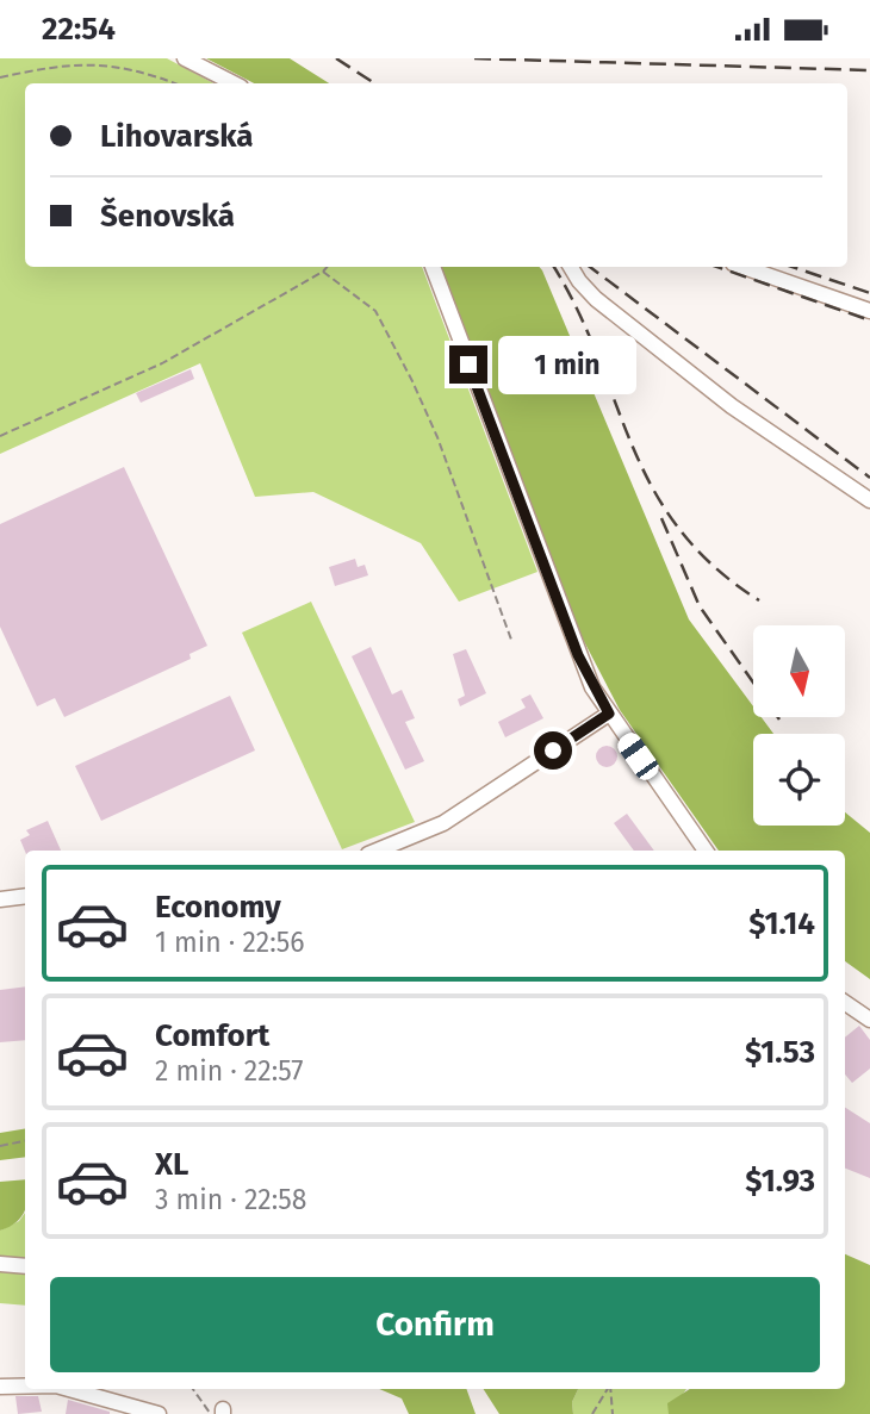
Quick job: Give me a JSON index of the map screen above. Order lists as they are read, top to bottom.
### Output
{
  "north": "bottom",
  "page": {
    "status": "22:54",
    "banner": ["Lihovarská", "Šenovská"],
    "bubble": "1 min",
    "list": [
      {
        "name": "Economy",
        "note": "1 min · 22:56",
        "value": "$1.14"
      },
      {
        "name": "Comfort",
        "note": "2 min · 22:57",
        "value": "$1.53"
      },
      {
        "name": "XL",
        "note": "3 min · 22:58",
        "value": "$1.93"
      }
    ],
    "buttons": "Confirm"
  }
}
